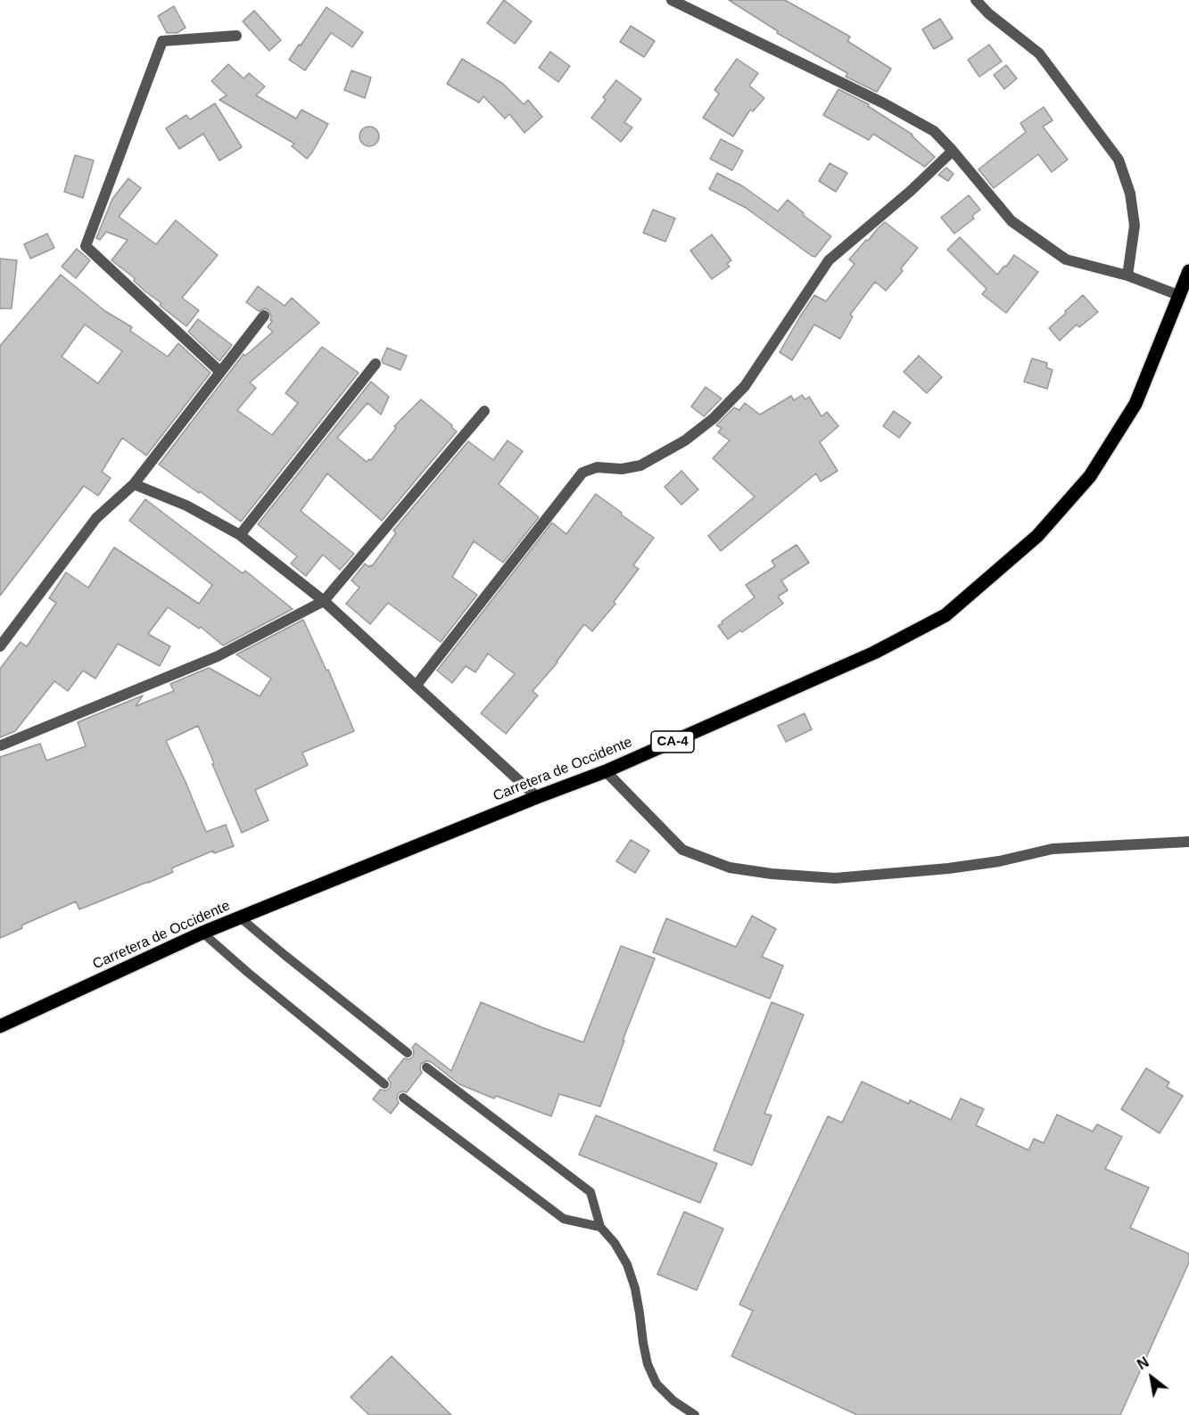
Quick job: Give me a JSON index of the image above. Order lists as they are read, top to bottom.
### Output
{
  "streets": {
    "main road": ["CA-4", "Carretera de Occidente"]
  },
  "north": "top left"
}
